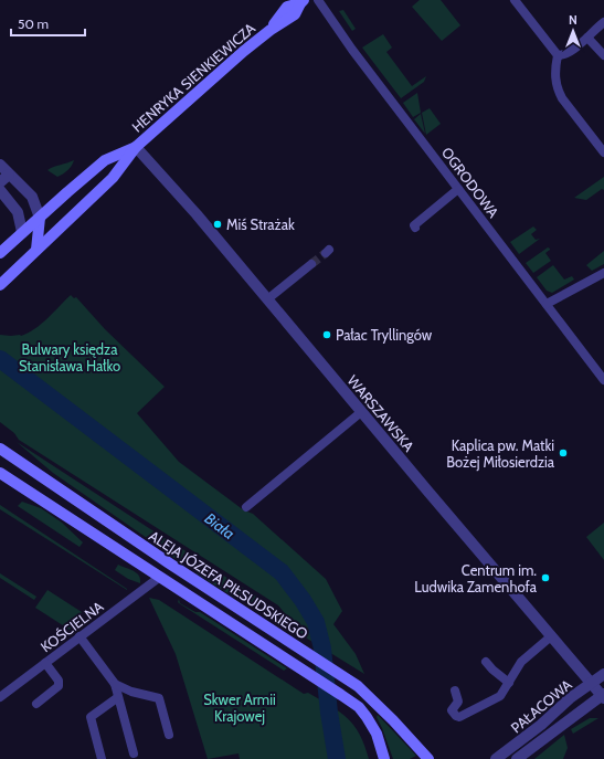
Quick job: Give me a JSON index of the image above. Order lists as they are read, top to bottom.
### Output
{
  "streets": {
    "main road": ["HENRYKA SIENKIEWICZA", "ALEJA JÓZEFA PIŁSUDSKIEGO"],
    "street": [
      "OGRODOWA",
      "WARSZAWSKA",
      "KOŚCIELNA",
      "PAŁACOWA"
    ]
  },
  "crossings": [
    ["HENRYKA SIENKIEWICZA", "WARSZAWSKA"],
    ["WARSZAWSKA", "PAŁACOWA"]
  ],
  "water": ["Biała"],
  "parks": ["Bulwary księdza Stanisława Hałko", "Skwer Armii Krajowej"],
  "places": [
    "Miś Strażak",
    "Pałac Tryllingów",
    "Kaplica pw. Matki Bożej Miłosierdzia",
    "Centrum im. Ludwika Zamenhofa"
  ],
  "scale_bar": "50 m",
  "north": "top"
}
